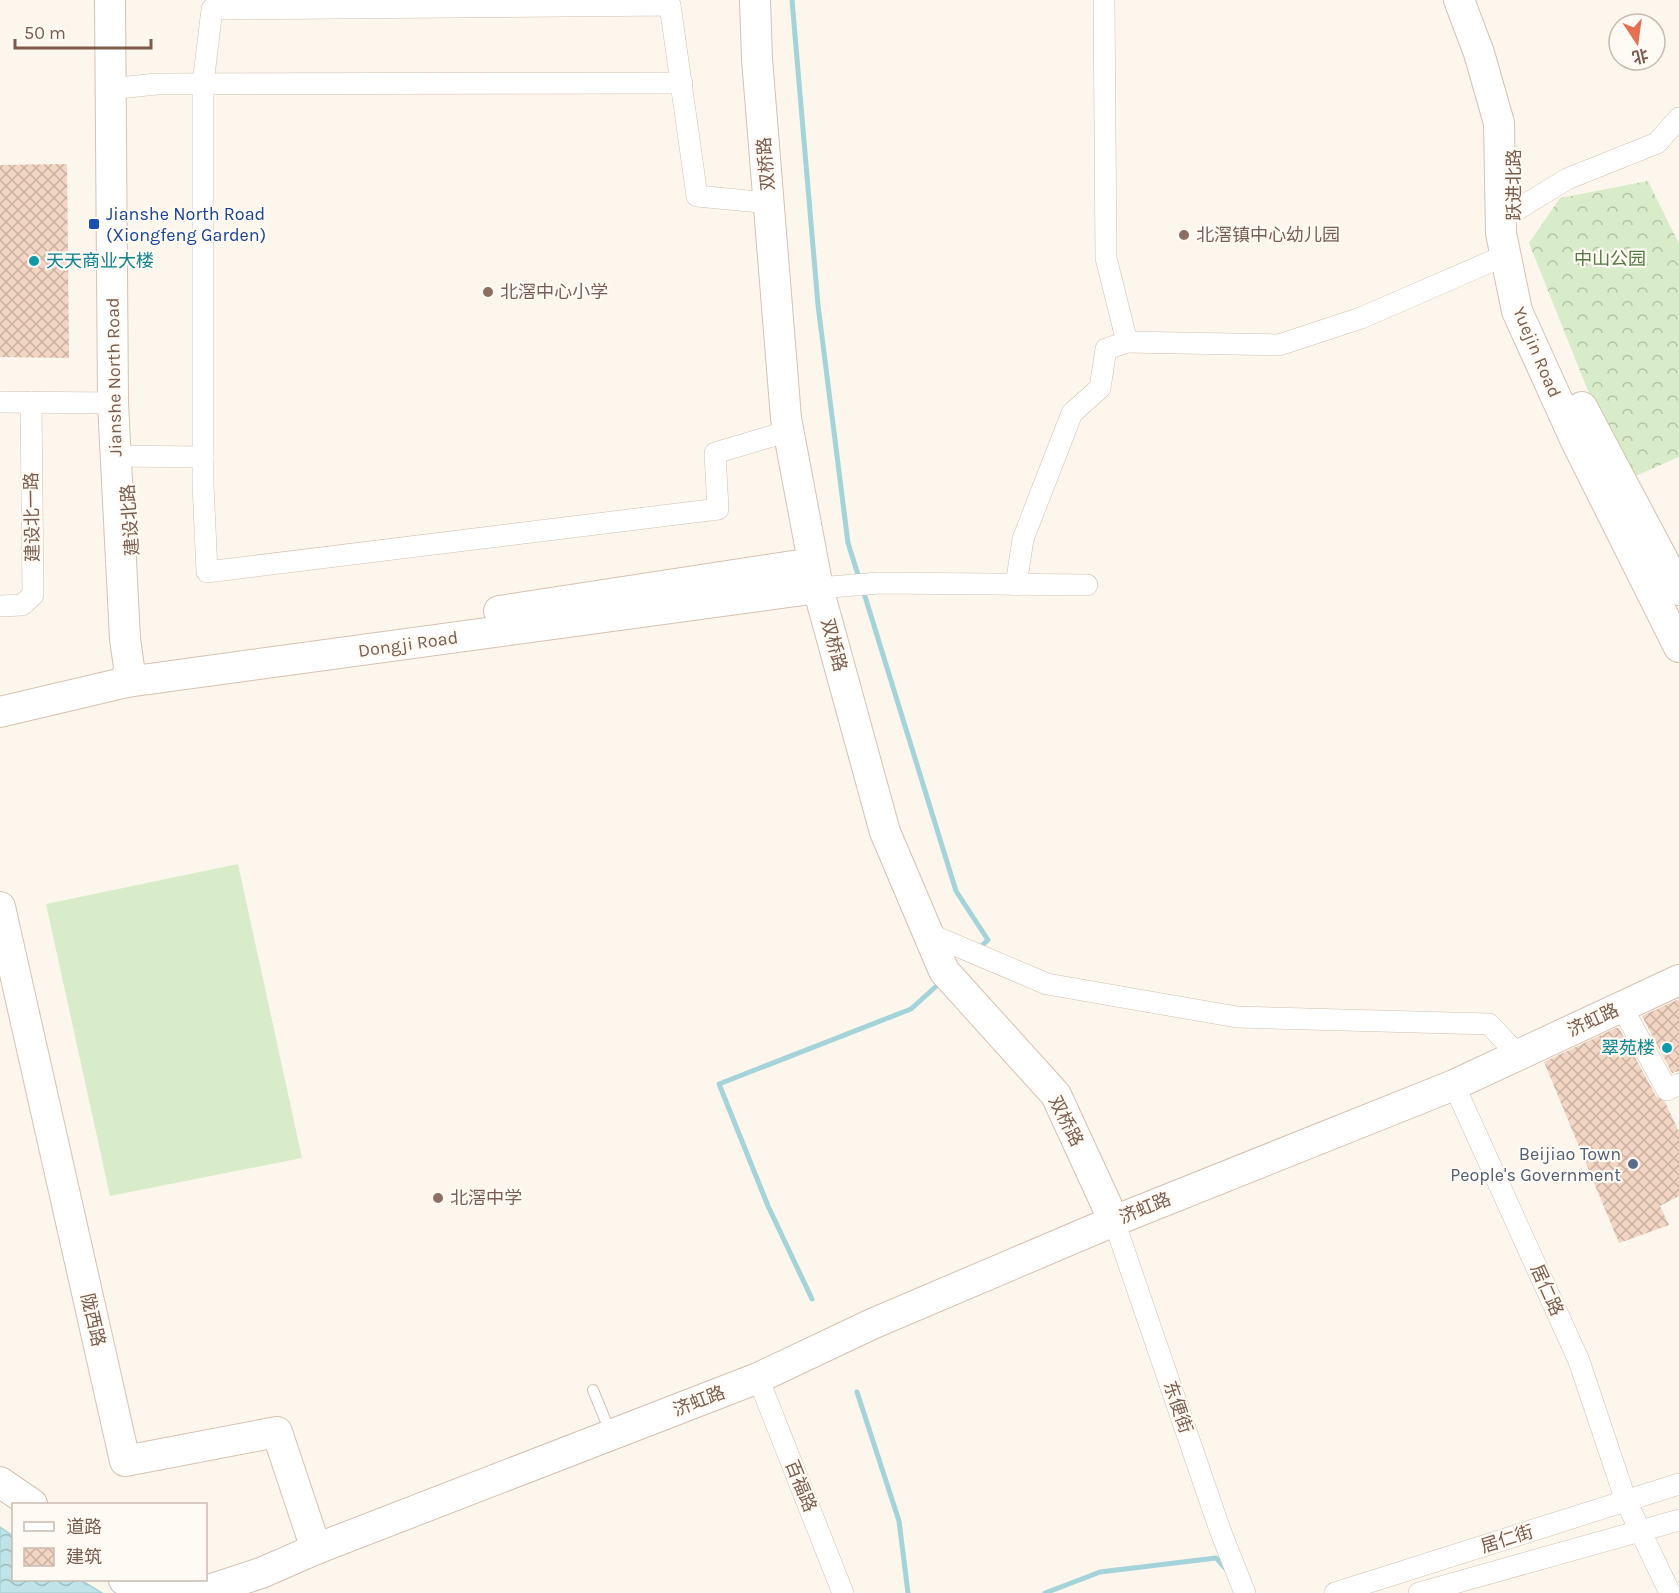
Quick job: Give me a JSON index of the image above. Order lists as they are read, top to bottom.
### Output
{
  "streets": {
    "street": [
      "双桥路",
      "跃进北路",
      "Yuejin Road",
      "Jianshe North Road",
      "建设北一路",
      "Dongji Road",
      "济虹路",
      "居仁路",
      "陇西路",
      "东便街",
      "百福路",
      "居仁街"
    ]
  },
  "crossings": [
    ["双桥路", "Dongji Road"],
    ["双桥路", "济虹路"],
    ["双桥路", "东便街"],
    ["Jianshe North Road", "Dongji Road"],
    ["济虹路", "居仁路"],
    ["济虹路", "陇西路"],
    ["济虹路", "东便街"],
    ["济虹路", "百福路"],
    ["居仁路", "居仁街"]
  ],
  "parks": ["中山公园"],
  "places": {
    "transit": ["Jianshe North Road (Xiongfeng Garden)"],
    "other": [
      "北滘镇中心幼儿园",
      "天天商业大楼",
      "北滘中心小学",
      "翠苑楼",
      "Beijiao Town People's Government",
      "北滘中学"
    ]
  },
  "legend": ["道路", "建筑"],
  "scale_bar": "50 m",
  "north": "bottom"
}
